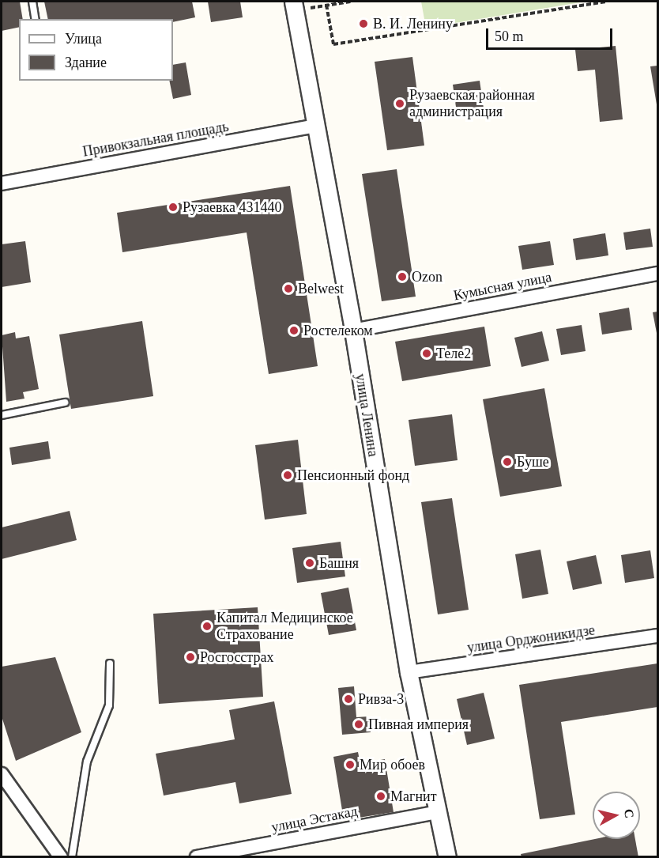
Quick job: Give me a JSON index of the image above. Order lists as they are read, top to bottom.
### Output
{
  "streets": {
    "street": [
      "Привокзальная площадь",
      "Кумысная улица",
      "улица Ленина",
      "улица Орджоникидзе",
      "улица Эстакад"
    ]
  },
  "crossings": [
    ["Привокзальная площадь", "улица Ленина"],
    ["Кумысная улица", "улица Ленина"],
    ["улица Ленина", "улица Орджоникидзе"],
    ["улица Ленина", "улица Эстакад"]
  ],
  "places": [
    "В. И. Ленину",
    "Рузаевская районная администрация",
    "Рузаевка 431440",
    "Ozon",
    "Belwest",
    "Ростелеком",
    "Теле2",
    "Буше",
    "Пенсионный фонд",
    "Башня",
    "Капитал Медицинское Страхование",
    "Росгосстрах",
    "Ривза-3",
    "Пивная империя",
    "Мир обоев",
    "Магнит"
  ],
  "legend": ["Улица", "Здание"],
  "scale_bar": "50 m",
  "north": "right"
}
